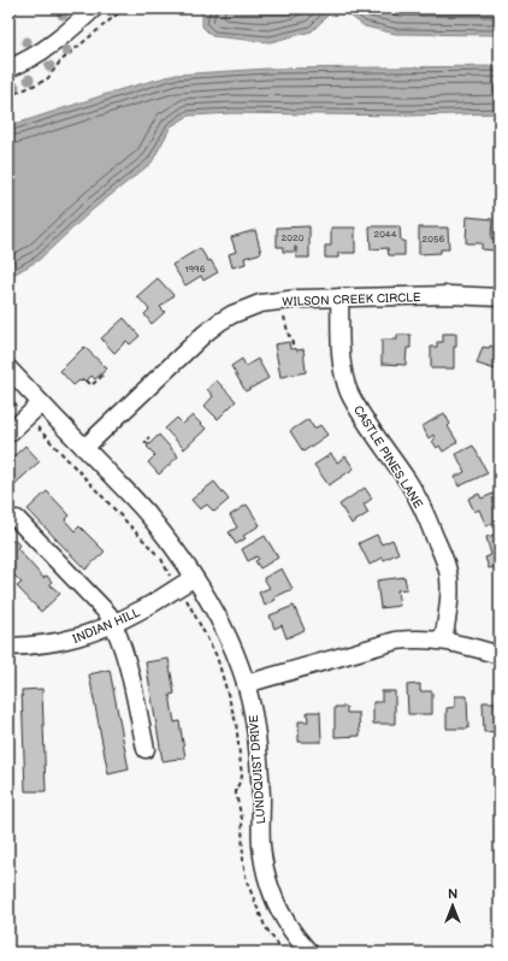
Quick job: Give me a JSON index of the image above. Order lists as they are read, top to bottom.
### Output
{
  "streets": {
    "street": [
      "WILSON CREEK CIRCLE",
      "CASTLE PINES LANE",
      "INDIAN HILL",
      "LUNDQUIST DRIVE"
    ]
  },
  "crossings": [
    ["WILSON CREEK CIRCLE", "CASTLE PINES LANE"],
    ["WILSON CREEK CIRCLE", "LUNDQUIST DRIVE"],
    ["INDIAN HILL", "LUNDQUIST DRIVE"]
  ],
  "house_numbers": [
    "2044",
    "2020",
    "2056",
    "1996"
  ],
  "north": "top"
}
